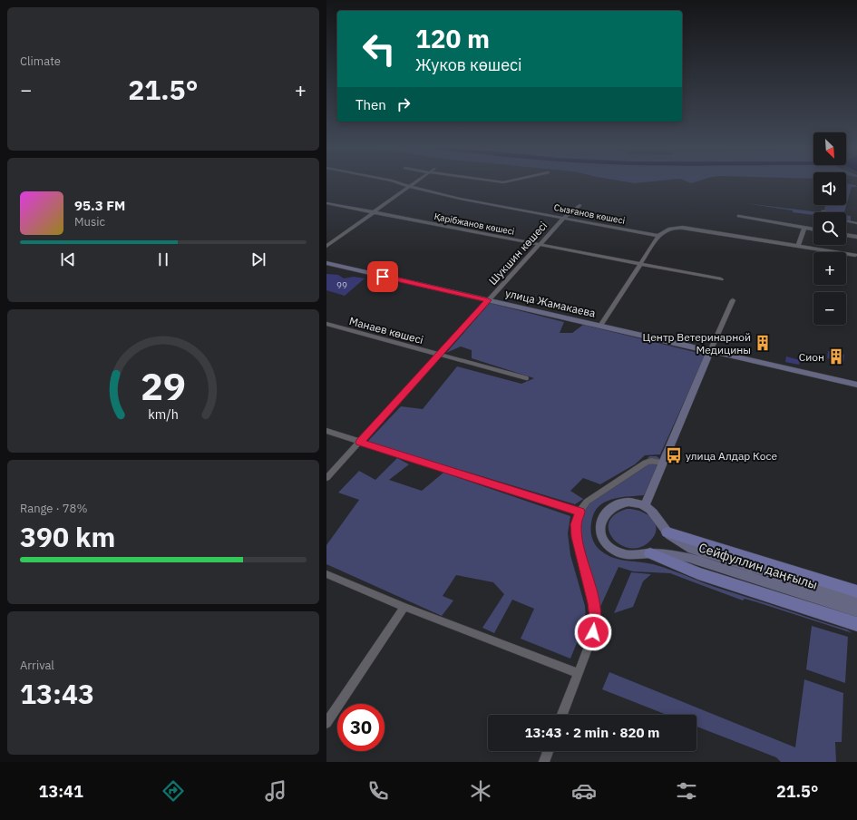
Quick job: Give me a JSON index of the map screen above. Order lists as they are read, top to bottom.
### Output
{
  "streets": {
    "street": [
      "Сызғанов көшесі",
      "Қарібжанов көшесі",
      "Шукшин көшесі",
      "улица Жамакаева",
      "Манаев көшесі",
      "Сейфуллин даңғылы"
    ]
  },
  "crossings": [
    ["Сызғанов көшесі", "Шукшин көшесі"],
    ["Қарібжанов көшесі", "Шукшин көшесі"],
    ["Шукшин көшесі", "улица Жамакаева"],
    ["Шукшин көшесі", "Манаев көшесі"]
  ],
  "places": {
    "building": ["Центр Ветеринарной Медицины", "Сион"],
    "bus stop": ["улица Алдар Косе"]
  },
  "house_numbers": ["99"],
  "north": "bottom right",
  "page": {
    "tile": [
      "Climate",
      ["Range · 78%", "390 km"],
      ["Arrival", "13:43"]
    ],
    "turn": ["120 m", "Жуков көшесі"],
    "heat": ["−", "21.5°", "+"],
    "then": "Then",
    "map_buttons": ["+", "−"],
    "song": ["95.3 FM", "Music"],
    "limit": "30",
    "trip": "13:43 · 2 min · 820 m",
    "tabs": ["13:41", "21.5°"],
    "gauge": ["29", "km/h"]
  }
}
